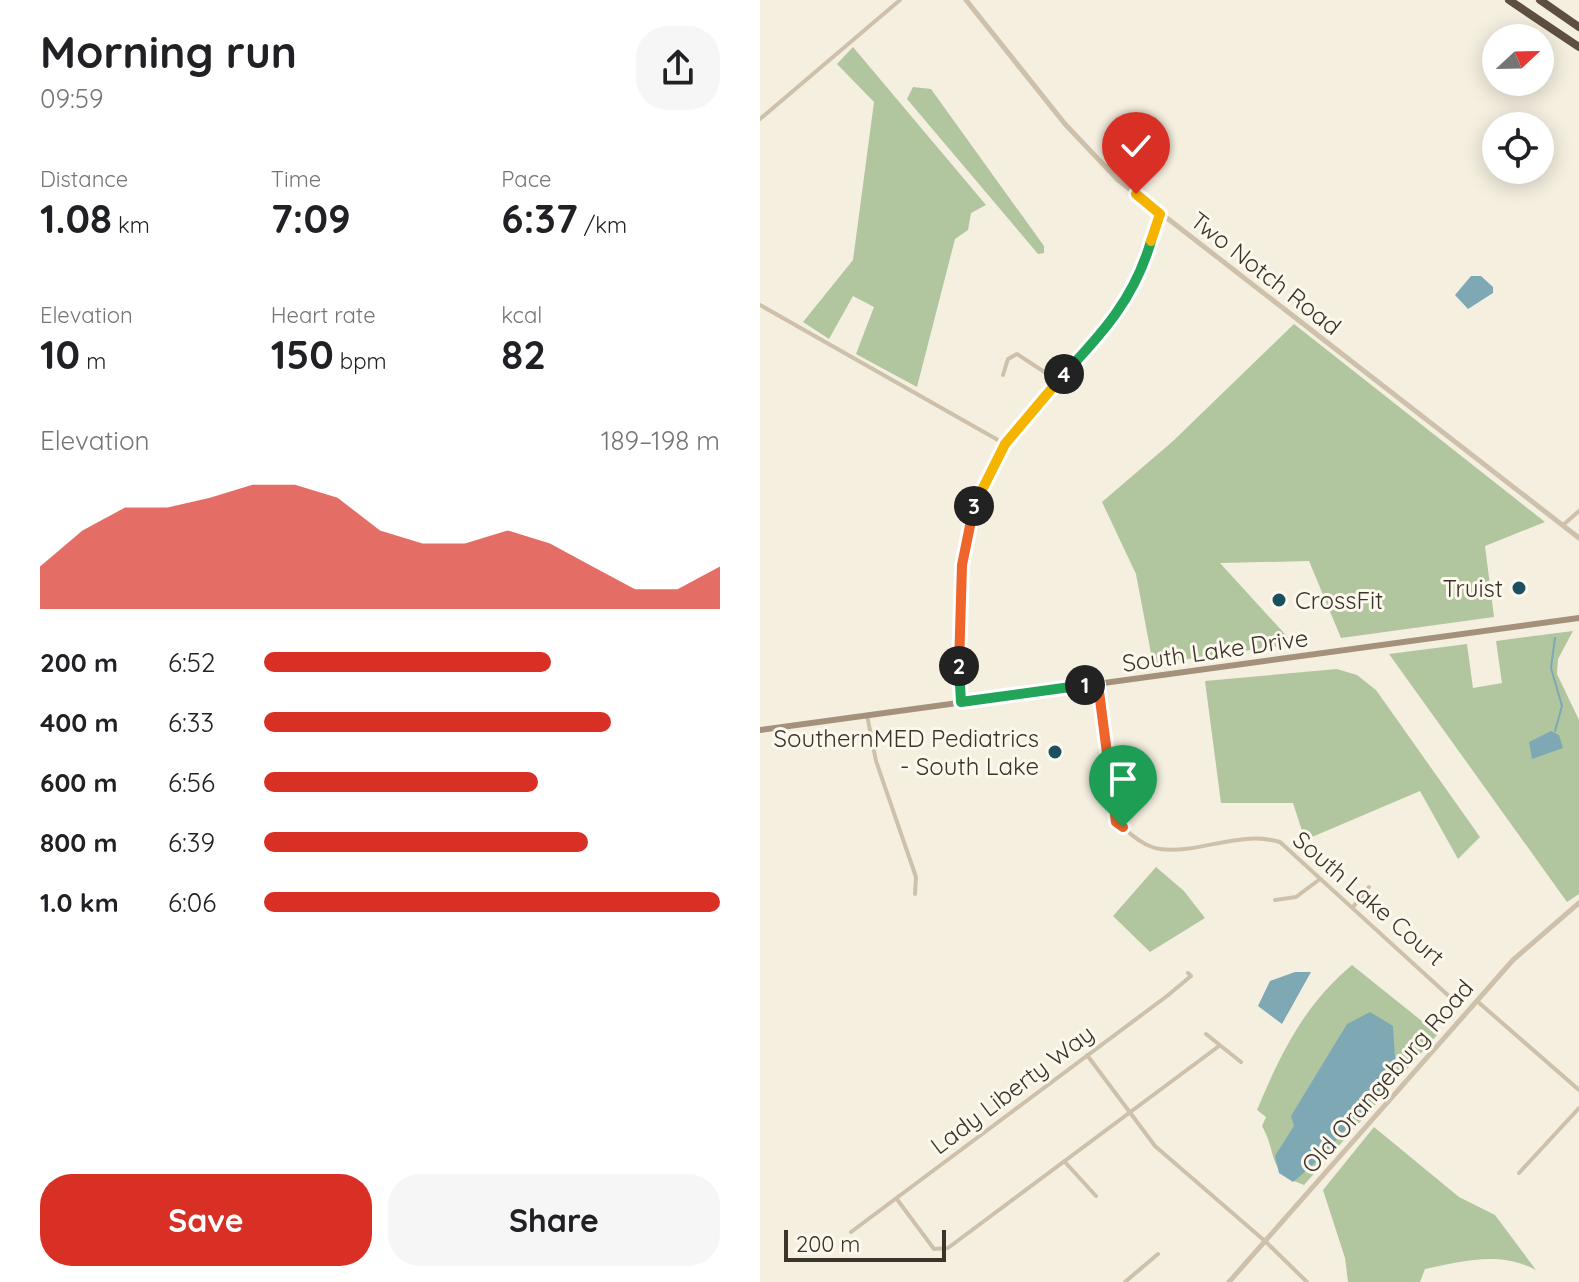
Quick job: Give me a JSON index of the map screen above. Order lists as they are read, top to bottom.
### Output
{
  "streets": {
    "main road": ["South Lake Drive"],
    "street": [
      "Two Notch Road",
      "South Lake Court",
      "Old Orangeburg Road",
      "Lady Liberty Way"
    ]
  },
  "crossings": [
    ["South Lake Drive", "South Lake Court"]
  ],
  "places": ["Truist", "CrossFit", "SouthernMED Pediatrics - South Lake"],
  "scale_bar": "200 m",
  "north": "right",
  "page": {
    "heading": ["Morning run", "09:59"],
    "stats": [
      ["Distance", "1.08 km"],
      ["Time", "7:09"],
      ["Pace", "6:37 /km"],
      ["Elevation", "10 m"],
      ["Heart rate", "150 bpm"],
      ["kcal", "82"]
    ],
    "pins": [
      "4",
      "3",
      "2",
      "1"
    ],
    "chart": ["Elevation", "189–198 m"],
    "list": [
      {
        "name": "200 m",
        "note": "6:52"
      },
      {
        "name": "400 m",
        "note": "6:33"
      },
      {
        "name": "600 m",
        "note": "6:56"
      },
      {
        "name": "800 m",
        "note": "6:39"
      },
      {
        "name": "1.0 km",
        "note": "6:06"
      }
    ],
    "buttons": ["Save", "Share"],
    "scale": "200 m"
  }
}
